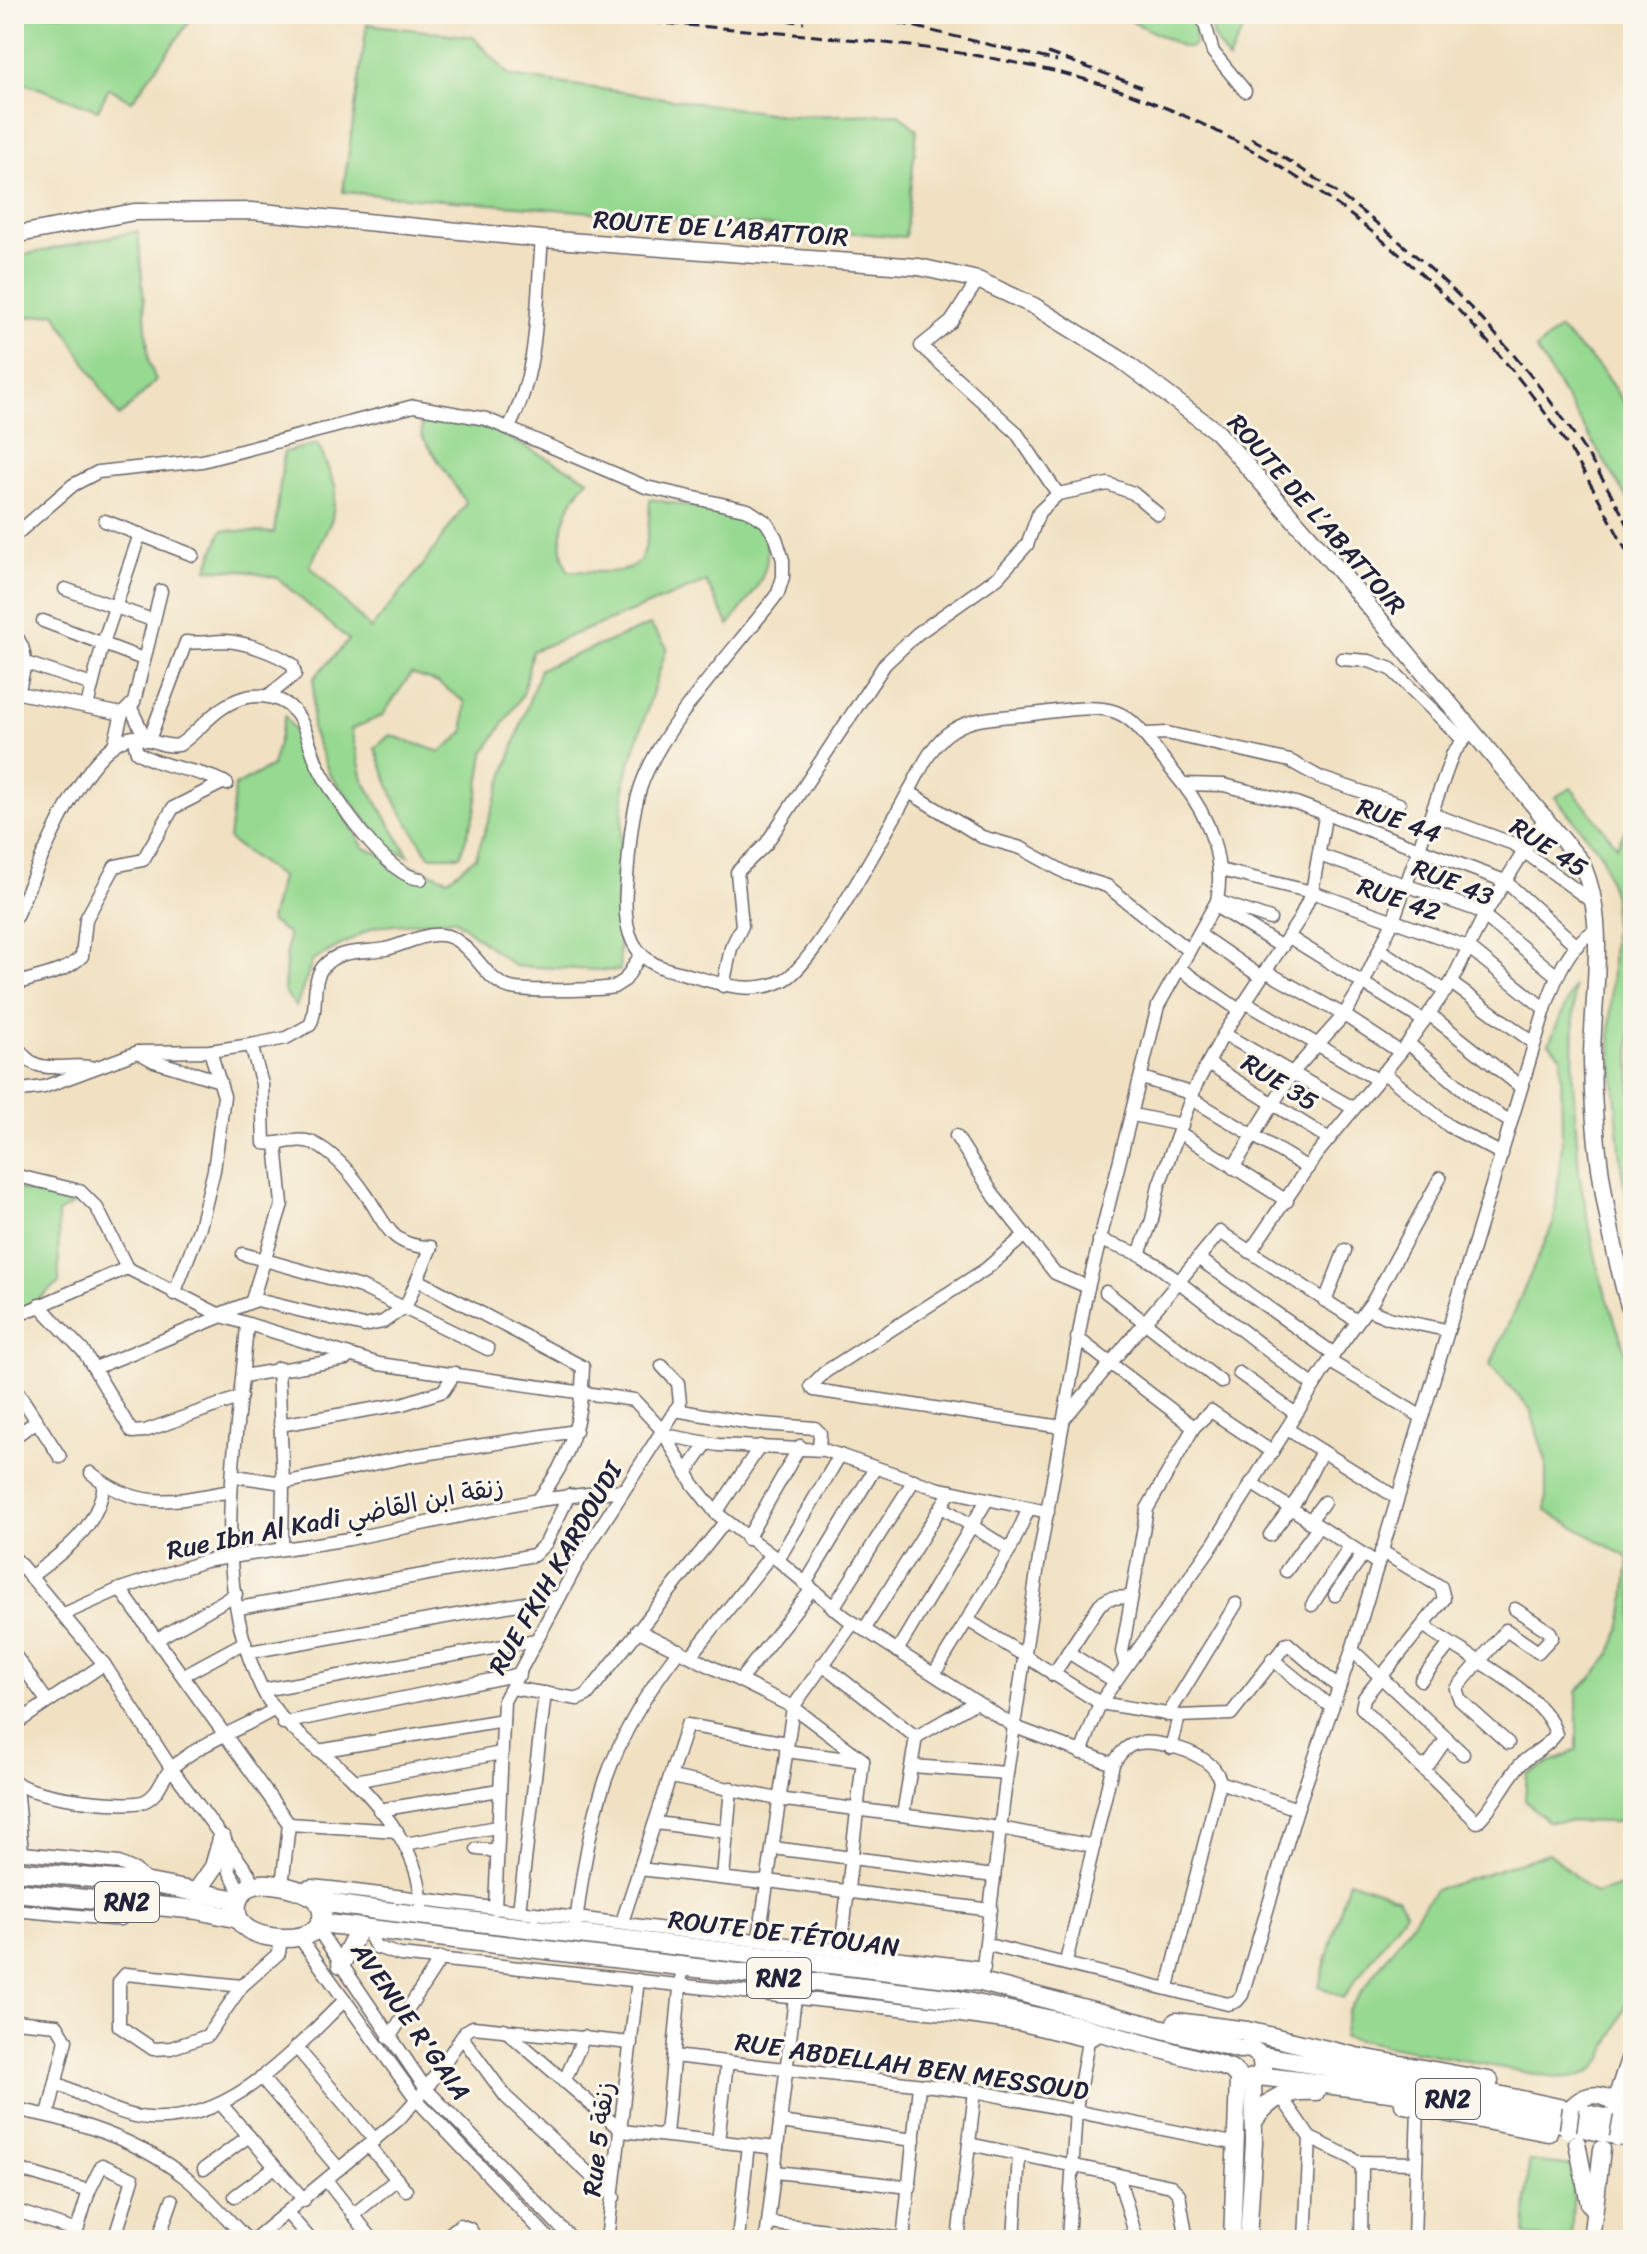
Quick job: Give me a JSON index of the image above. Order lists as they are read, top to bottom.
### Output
{
  "streets": {
    "highway": ["RN2", "ROUTE DE TÉTOUAN"],
    "main road": ["ROUTE DE L’ABATTOIR"],
    "street": [
      "RUE 44",
      "RUE 45",
      "RUE 43",
      "RUE 42",
      "RUE 35",
      "Rue Ibn Al Kadi زنقة ابن القاضي",
      "RUE FKIH KARDOUDI",
      "AVENUE R'GAIA",
      "RUE ABDELLAH BEN MESSOUD",
      "Rue 5 زنقة"
    ]
  },
  "crossings": [
    ["ROUTE DE L’ABATTOIR", "RUE 45"],
    ["Rue Ibn Al Kadi زنقة ابن القاضي", "RUE FKIH KARDOUDI"],
    ["ROUTE DE TÉTOUAN", "AVENUE R'GAIA"]
  ]
}
